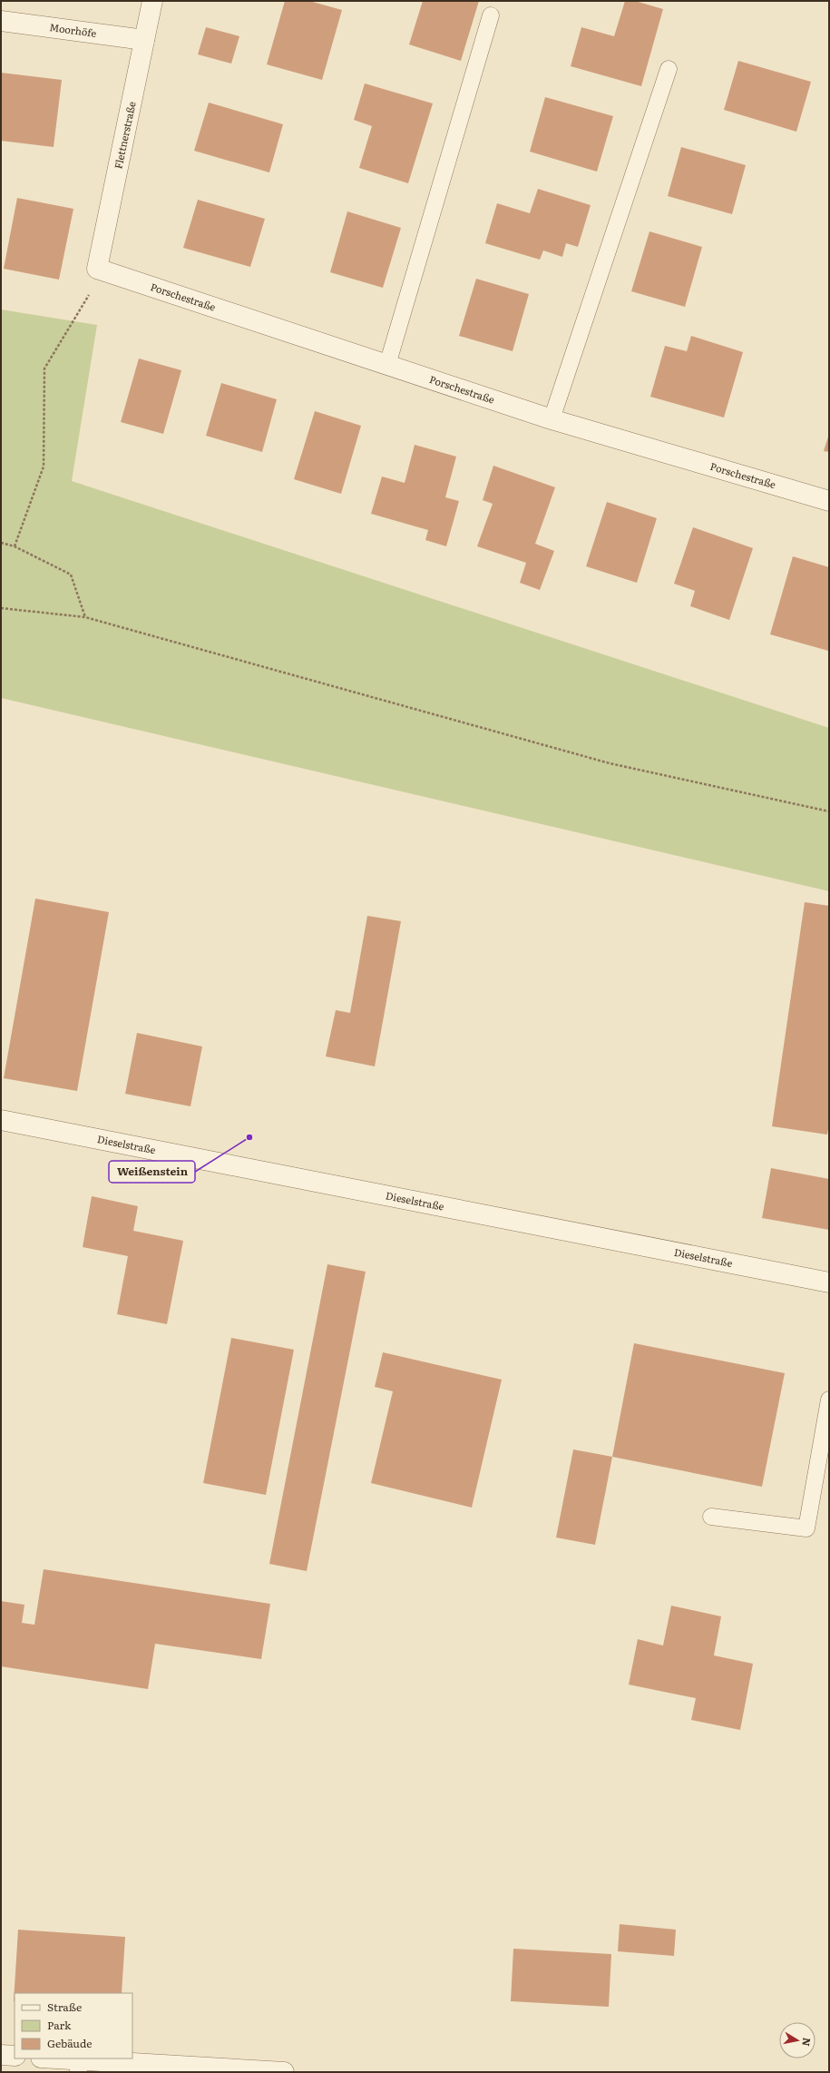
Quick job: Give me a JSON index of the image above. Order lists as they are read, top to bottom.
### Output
{
  "streets": {
    "street": [
      "Moorhöfe",
      "Flettnerstraße",
      "Porschestraße",
      "Dieselstraße"
    ]
  },
  "crossings": [
    ["Moorhöfe", "Flettnerstraße"],
    ["Flettnerstraße", "Porschestraße"]
  ],
  "places": ["Weißenstein"],
  "legend": ["Straße", "Park", "Gebäude"],
  "north": "right"
}
